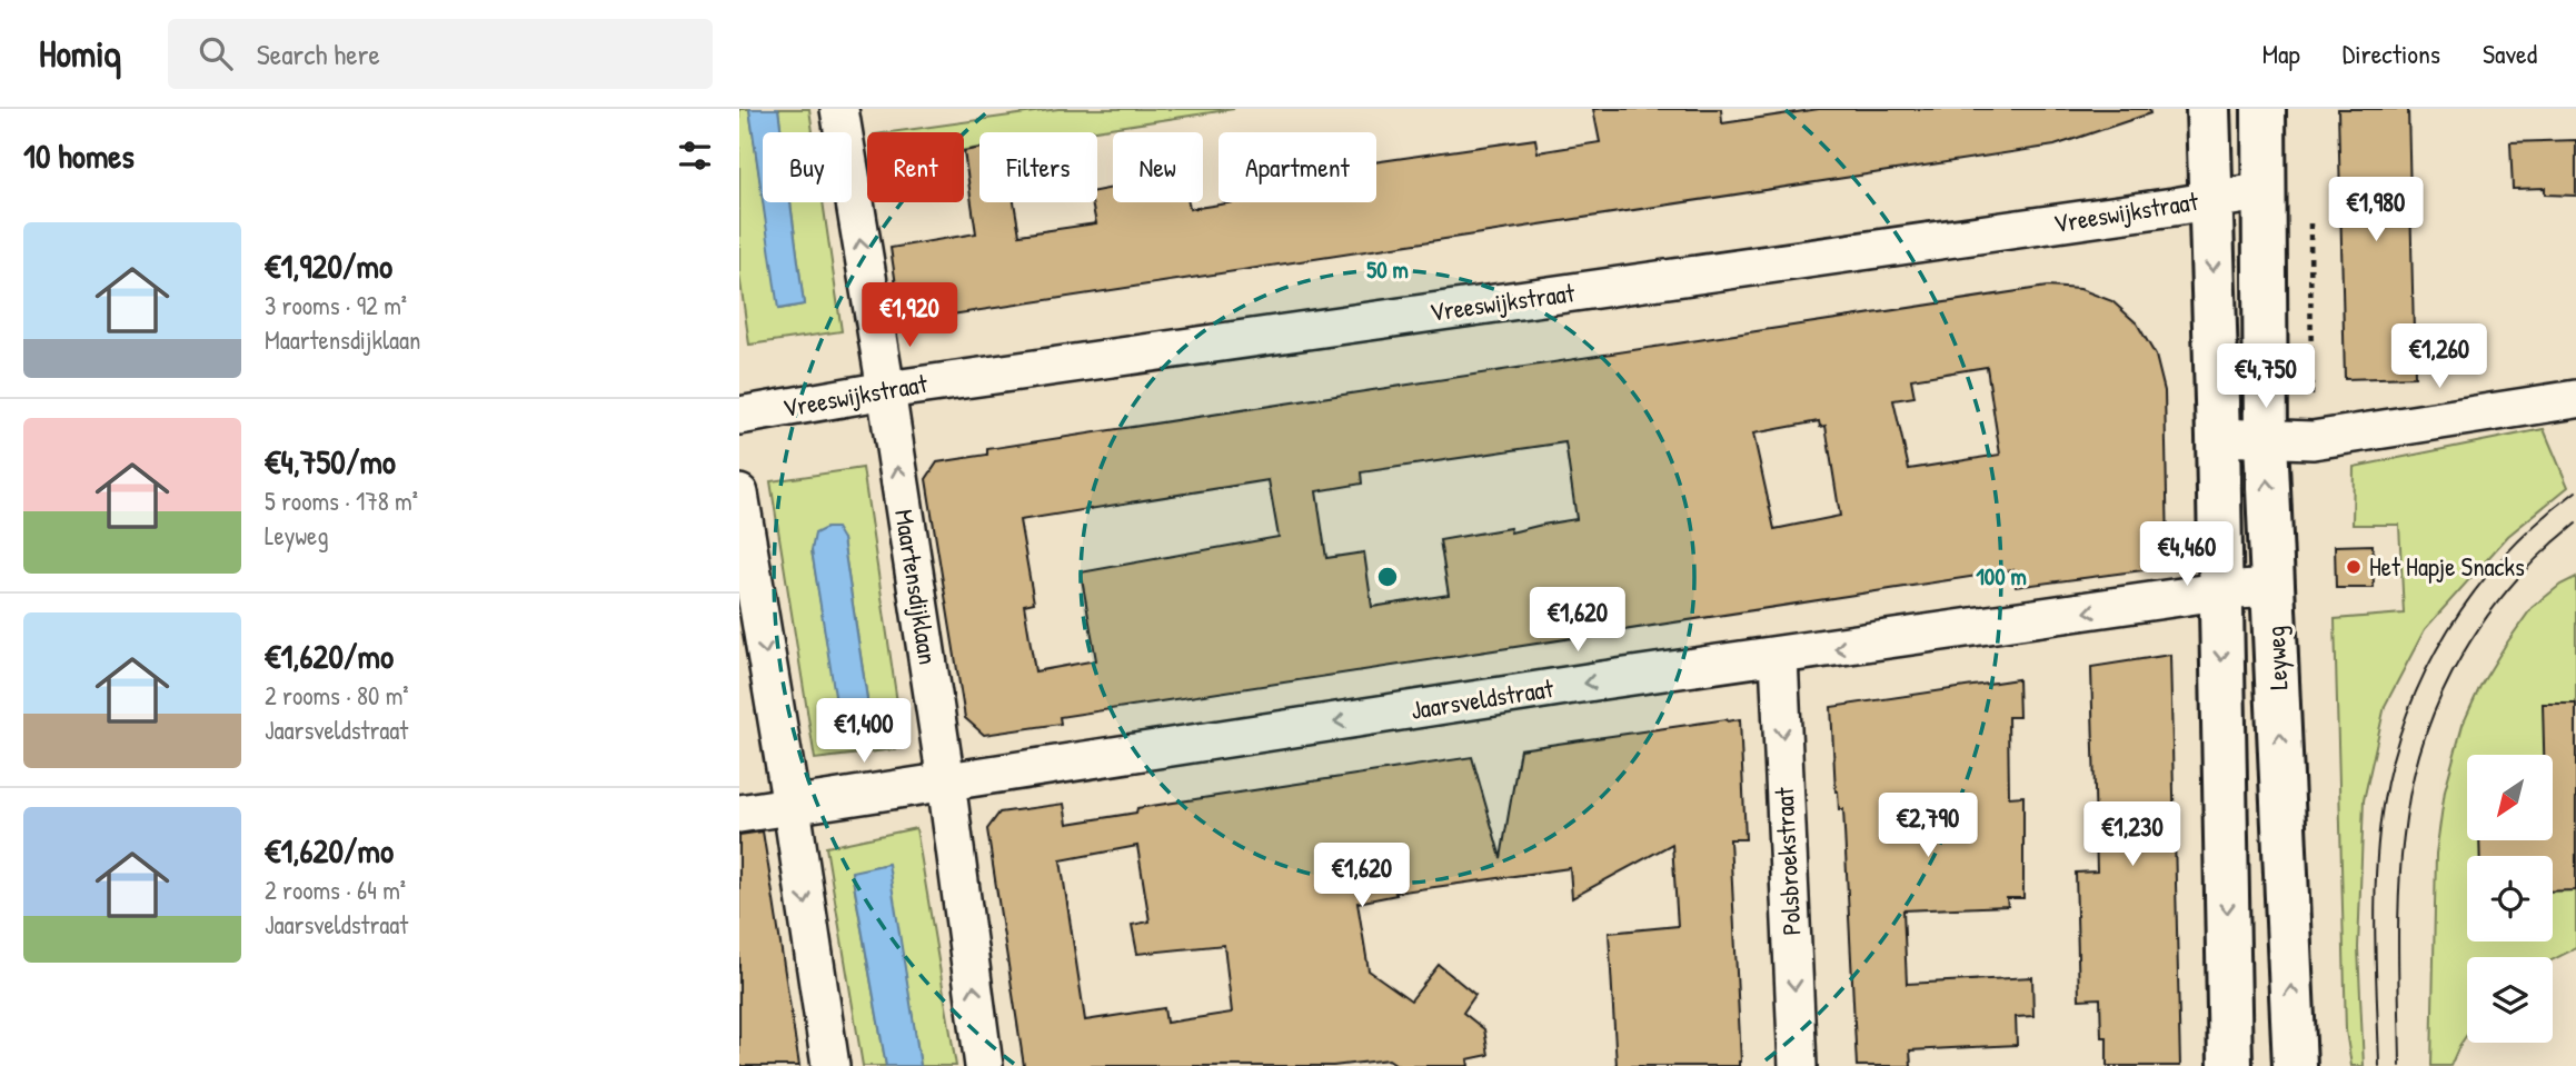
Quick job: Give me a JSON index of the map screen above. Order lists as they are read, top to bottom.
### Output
{
  "streets": {
    "street": [
      "Vreeswijkstraat",
      "Maartensdijklaan",
      "Leyweg",
      "Jaarsveldstraat",
      "Polsbroekstraat"
    ]
  },
  "crossings": [
    ["Vreeswijkstraat", "Maartensdijklaan"],
    ["Vreeswijkstraat", "Leyweg"],
    ["Maartensdijklaan", "Jaarsveldstraat"],
    ["Leyweg", "Jaarsveldstraat"],
    ["Jaarsveldstraat", "Polsbroekstraat"]
  ],
  "one_way": ["Jaarsveldstraat", "Polsbroekstraat"],
  "places": ["Het Hapje Snacks"],
  "north": "bottom left",
  "page": {
    "header": "Homiq",
    "search": "Search here",
    "nav": ["Map", "Directions", "Saved"],
    "heading": "10 homes",
    "chip": [
      "Buy",
      "Rent",
      "Filters",
      "New",
      "Apartment"
    ],
    "price": [
      "€1,980",
      "€1,920",
      "€1,260",
      "€4,750",
      "€4,460",
      "€1,620",
      "€1,400",
      "€2,790",
      "€1,230",
      "€1,620"
    ],
    "list": [
      {
        "name": "€1,920/mo",
        "note": "3 rooms · 92 m² · Maartensdijklaan"
      },
      {
        "name": "€4,750/mo",
        "note": "5 rooms · 178 m² · Leyweg"
      },
      {
        "name": "€1,620/mo",
        "note": "2 rooms · 80 m² · Jaarsveldstraat"
      },
      {
        "name": "€1,620/mo",
        "note": "2 rooms · 64 m² · Jaarsveldstraat"
      }
    ]
  },
  "rings": ["50 m", "100 m"]
}
